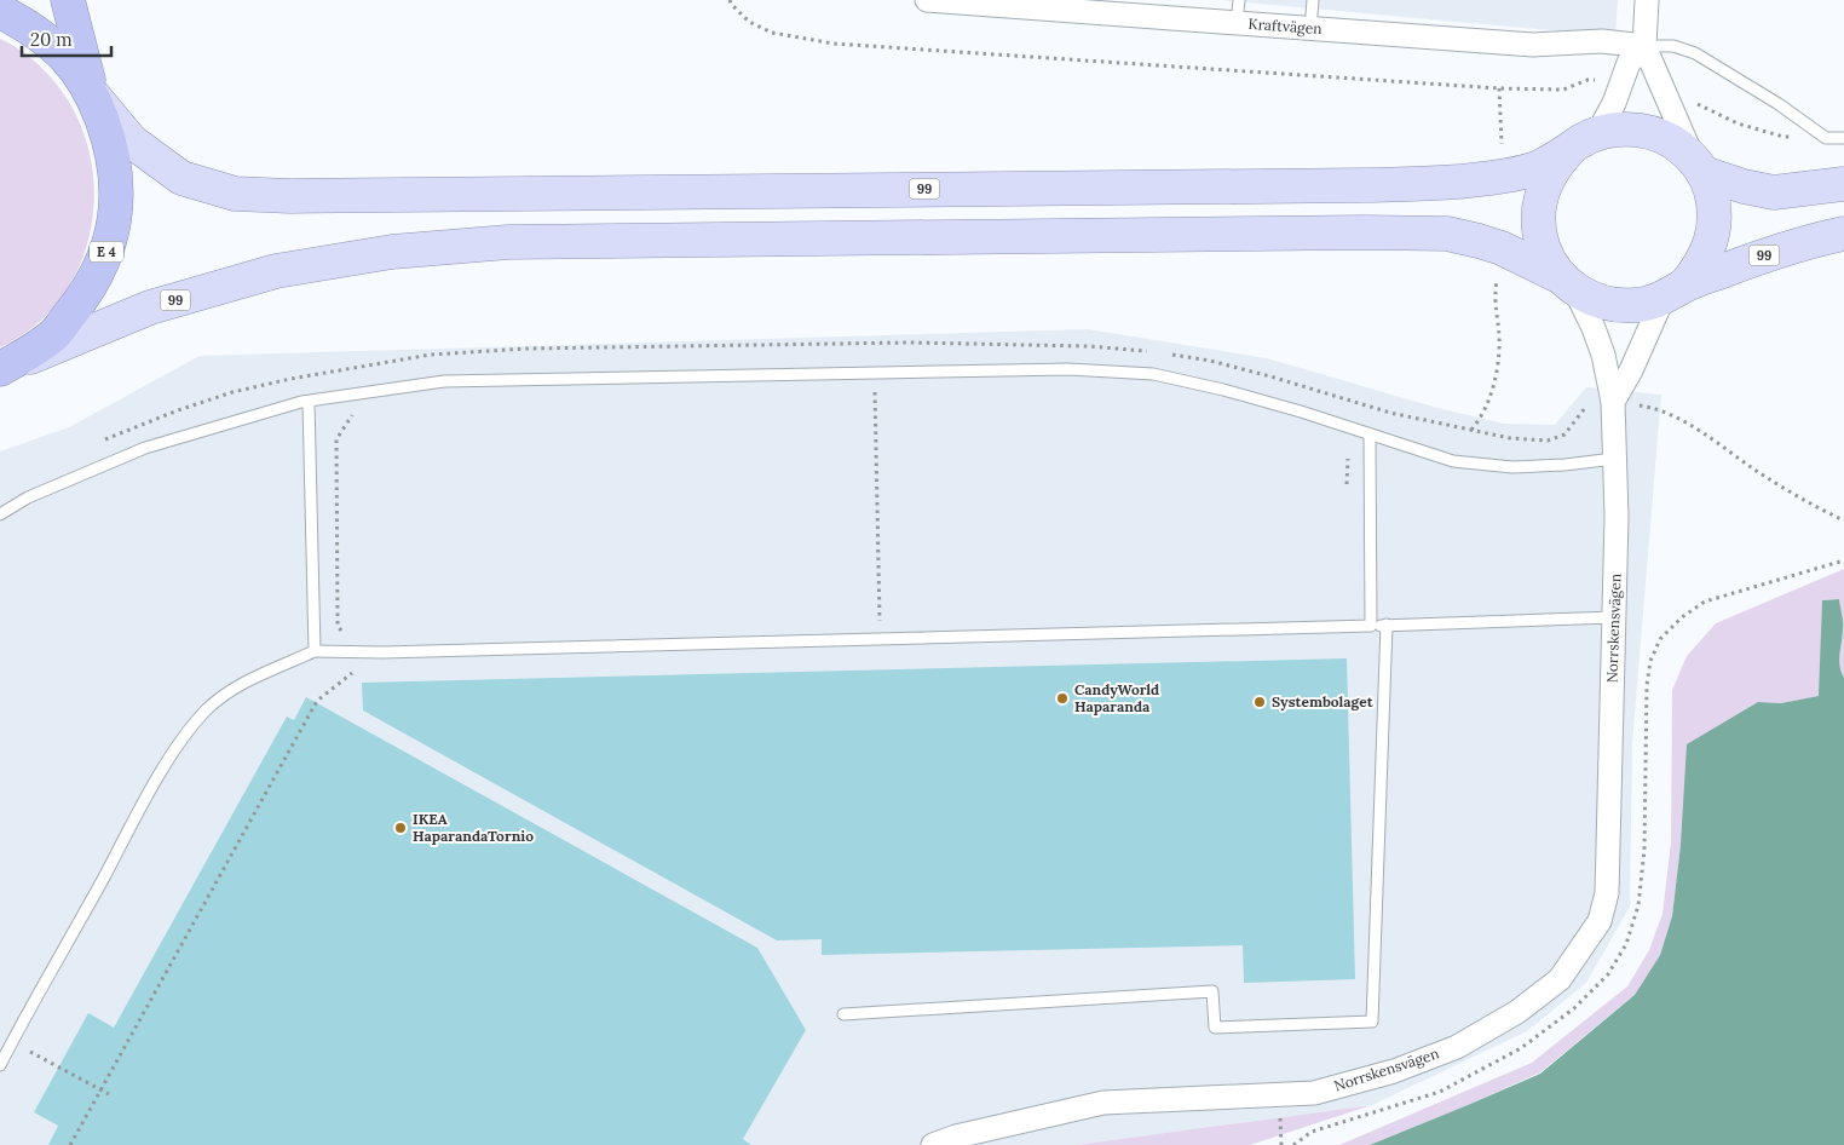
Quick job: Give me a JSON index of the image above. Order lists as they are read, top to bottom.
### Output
{
  "streets": {
    "highway": ["E 4"],
    "main road": ["99"],
    "street": ["Kraftvägen", "Norrskensvägen"]
  },
  "crossings": [
    ["99", "E 4"],
    ["99", "Norrskensvägen"]
  ],
  "places": ["CandyWorld Haparanda", "Systembolaget", "IKEA HaparandaTornio"],
  "scale_bar": "20 m"
}
